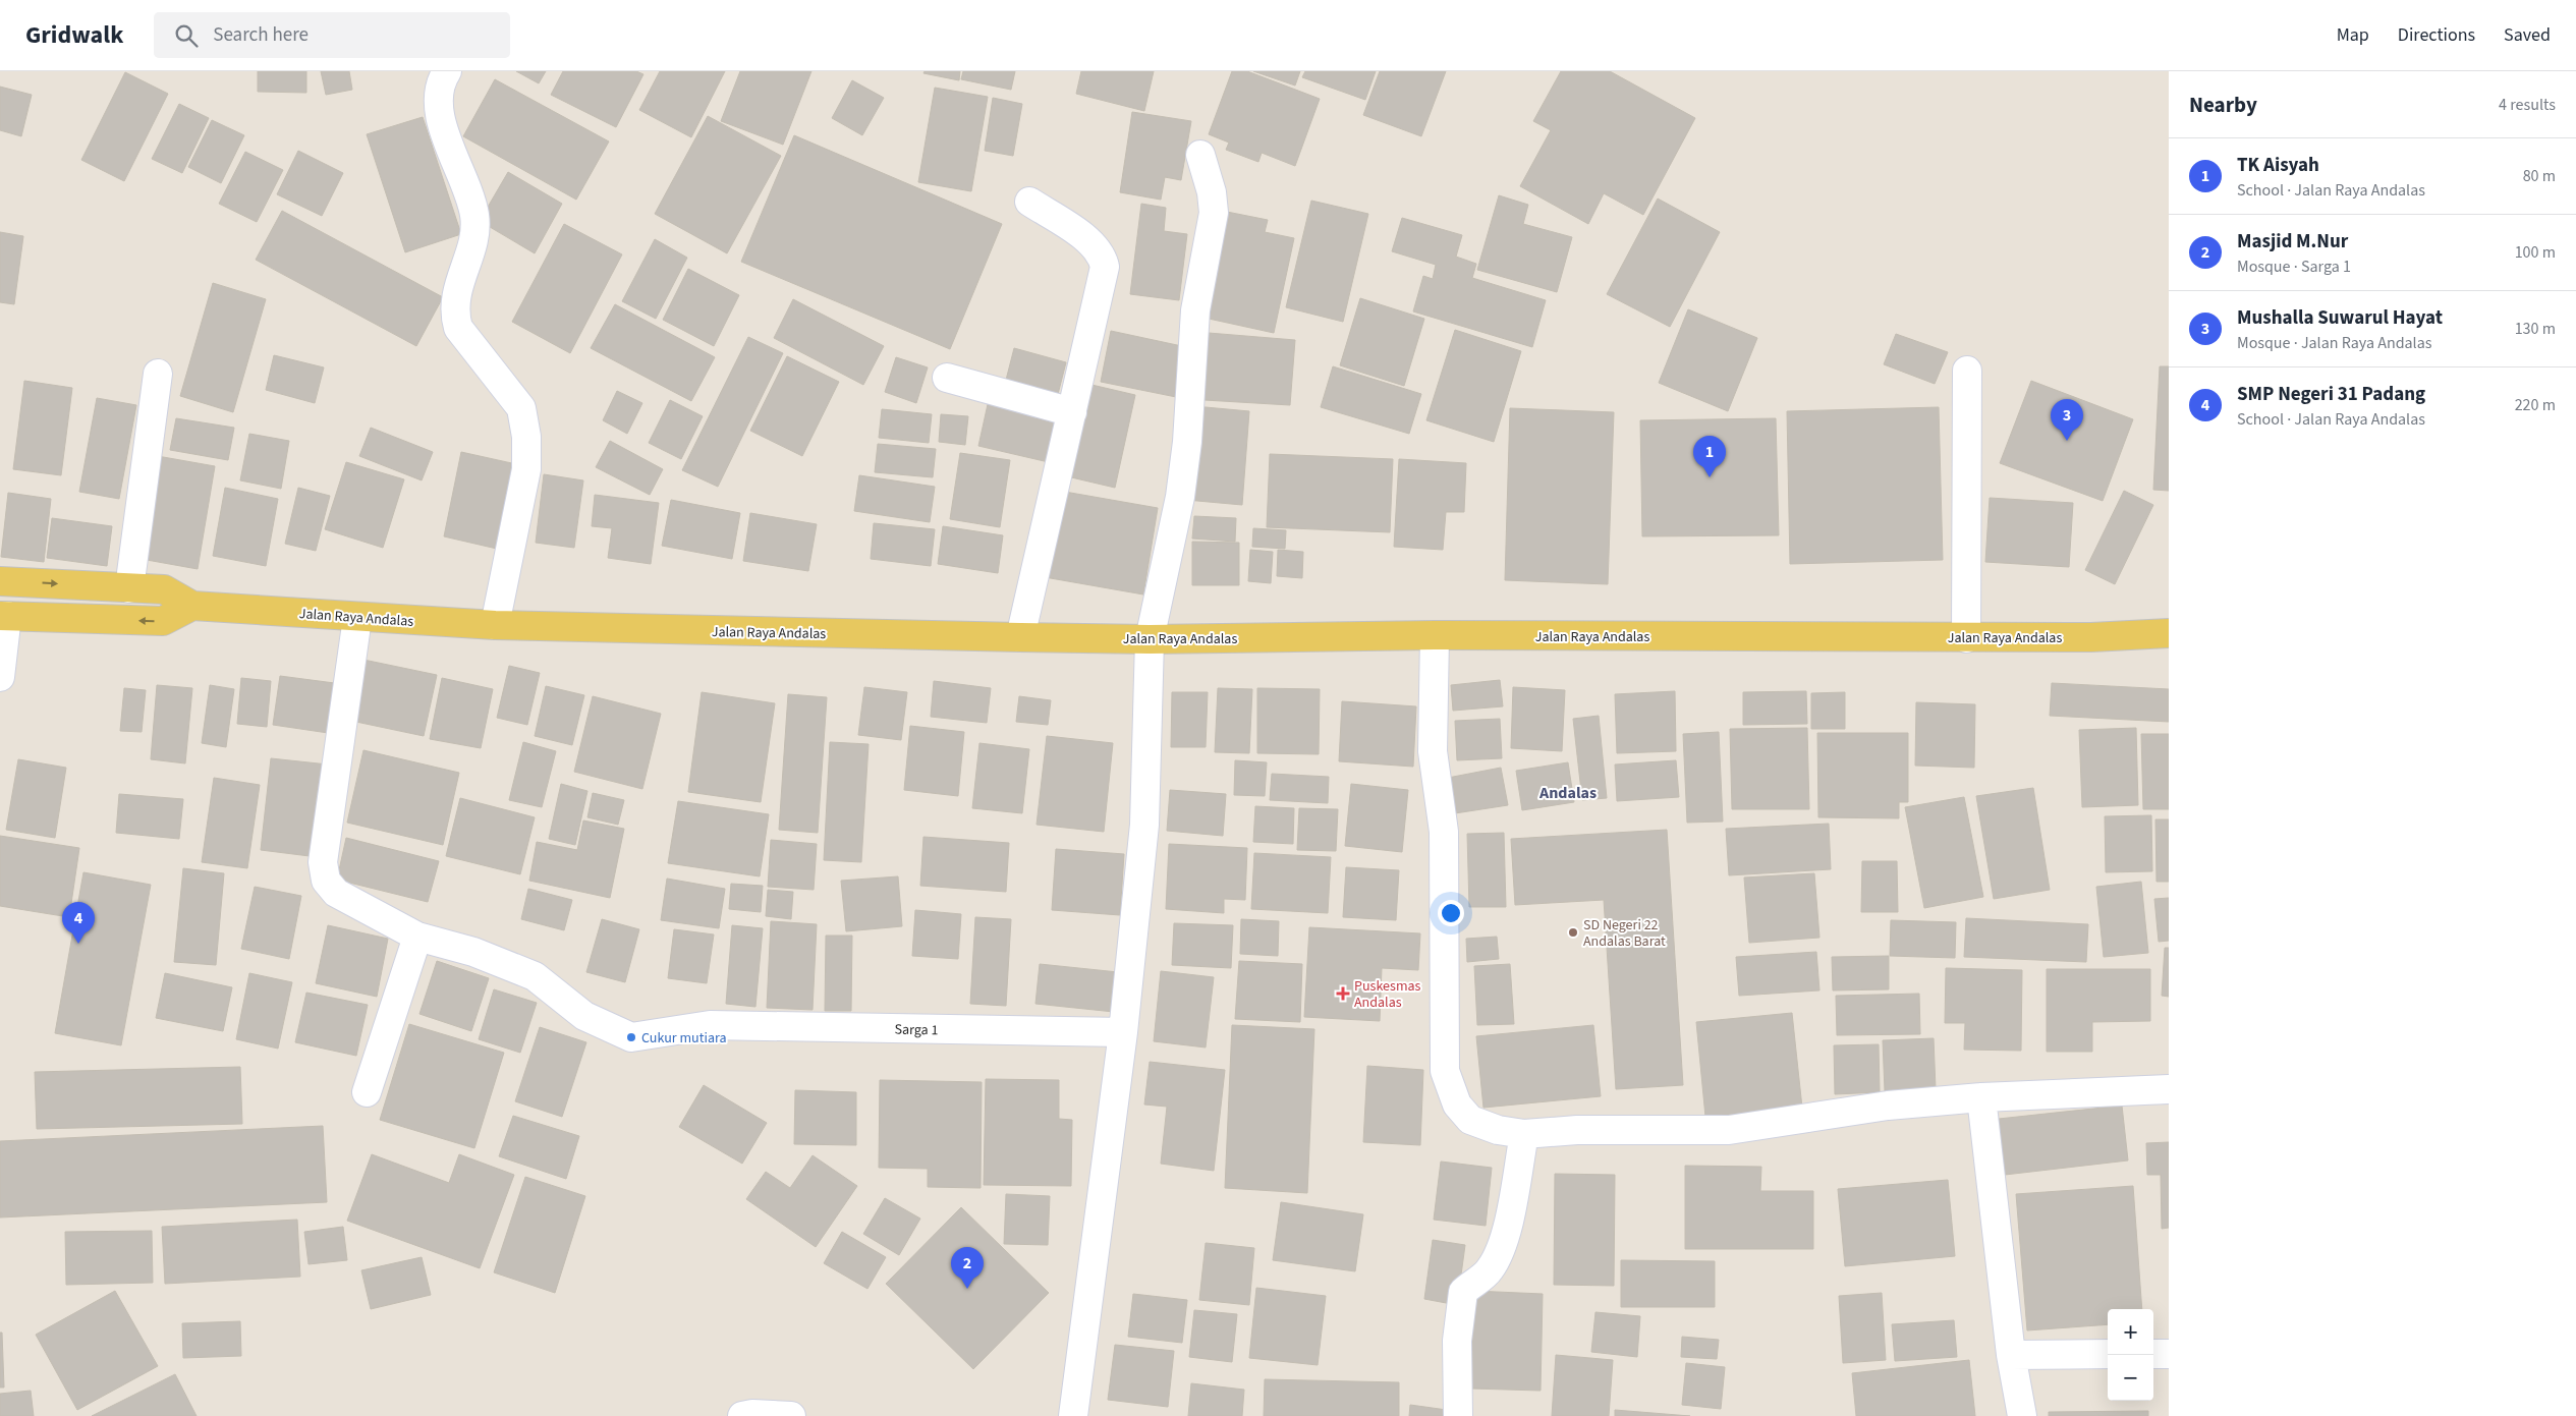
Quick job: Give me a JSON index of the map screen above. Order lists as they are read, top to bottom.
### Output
{
  "streets": {
    "main road": ["Jalan Raya Andalas"],
    "street": ["Sarga 1"]
  },
  "crossings": [
    ["Jalan Raya Andalas", "Sarga 1"]
  ],
  "districts": ["Andalas"],
  "places": {
    "other": ["SD Negeri 22 Andalas Barat", "Cukur mutiara"],
    "health": ["Puskesmas Andalas"]
  },
  "page": {
    "header": "Gridwalk",
    "search": "Search here",
    "nav": ["Map", "Directions", "Saved"],
    "heading": ["Nearby", "4 results"],
    "list": [
      {
        "mark": "1",
        "name": "TK Aisyah",
        "note": "School · Jalan Raya Andalas",
        "value": "80 m"
      },
      {
        "mark": "2",
        "name": "Masjid M.Nur",
        "note": "Mosque · Sarga 1",
        "value": "100 m"
      },
      {
        "mark": "3",
        "name": "Mushalla Suwarul Hayat",
        "note": "Mosque · Jalan Raya Andalas",
        "value": "130 m"
      },
      {
        "mark": "4",
        "name": "SMP Negeri 31 Padang",
        "note": "School · Jalan Raya Andalas",
        "value": "220 m"
      }
    ],
    "pins": [
      "3",
      "1",
      "4",
      "2"
    ],
    "map_buttons": ["+", "−"]
  }
}
